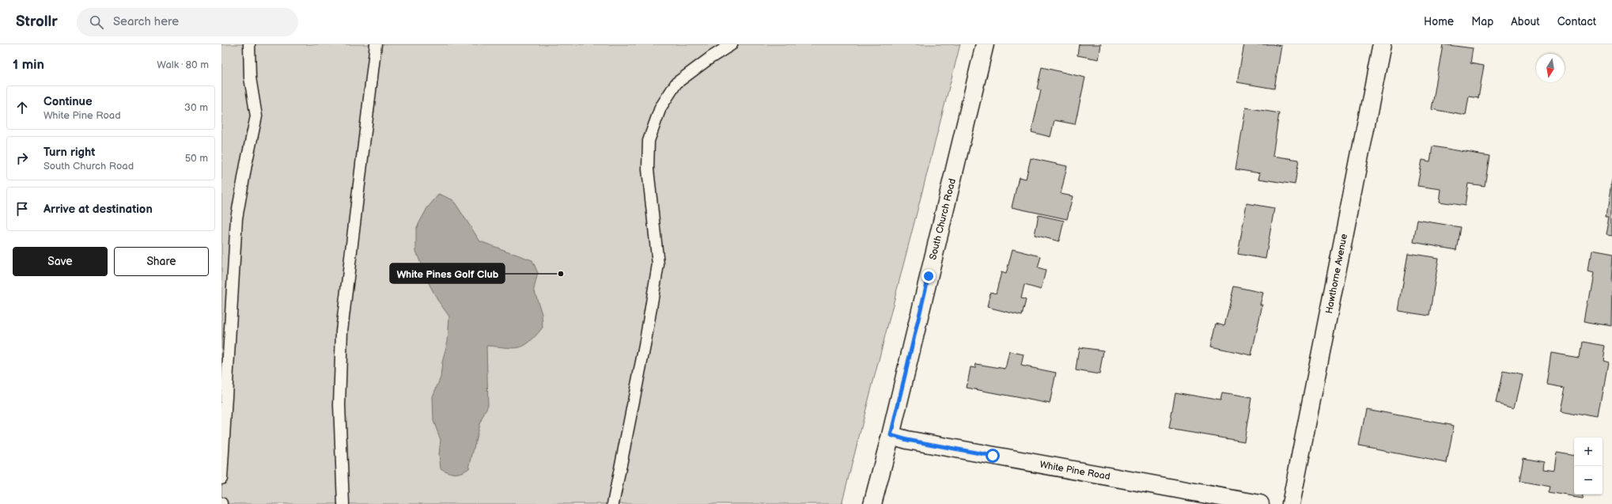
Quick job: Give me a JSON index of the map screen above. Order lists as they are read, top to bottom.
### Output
{
  "streets": {
    "street": ["South Church Road", "Hawthorne Avenue", "White Pine Road"]
  },
  "crossings": [
    ["South Church Road", "White Pine Road"]
  ],
  "places": ["White Pines Golf Club"],
  "north": "bottom",
  "page": {
    "header": "Strollr",
    "search": "Search here",
    "nav": [
      "Home",
      "Map",
      "About",
      "Contact"
    ],
    "heading": ["1 min", "Walk · 80 m"],
    "list": [
      ["Continue", "White Pine Road", "30 m"],
      ["Turn right", "South Church Road", "50 m"],
      "Arrive at destination"
    ],
    "buttons": ["Save", "Share"],
    "map_buttons": ["+", "−"]
  }
}
